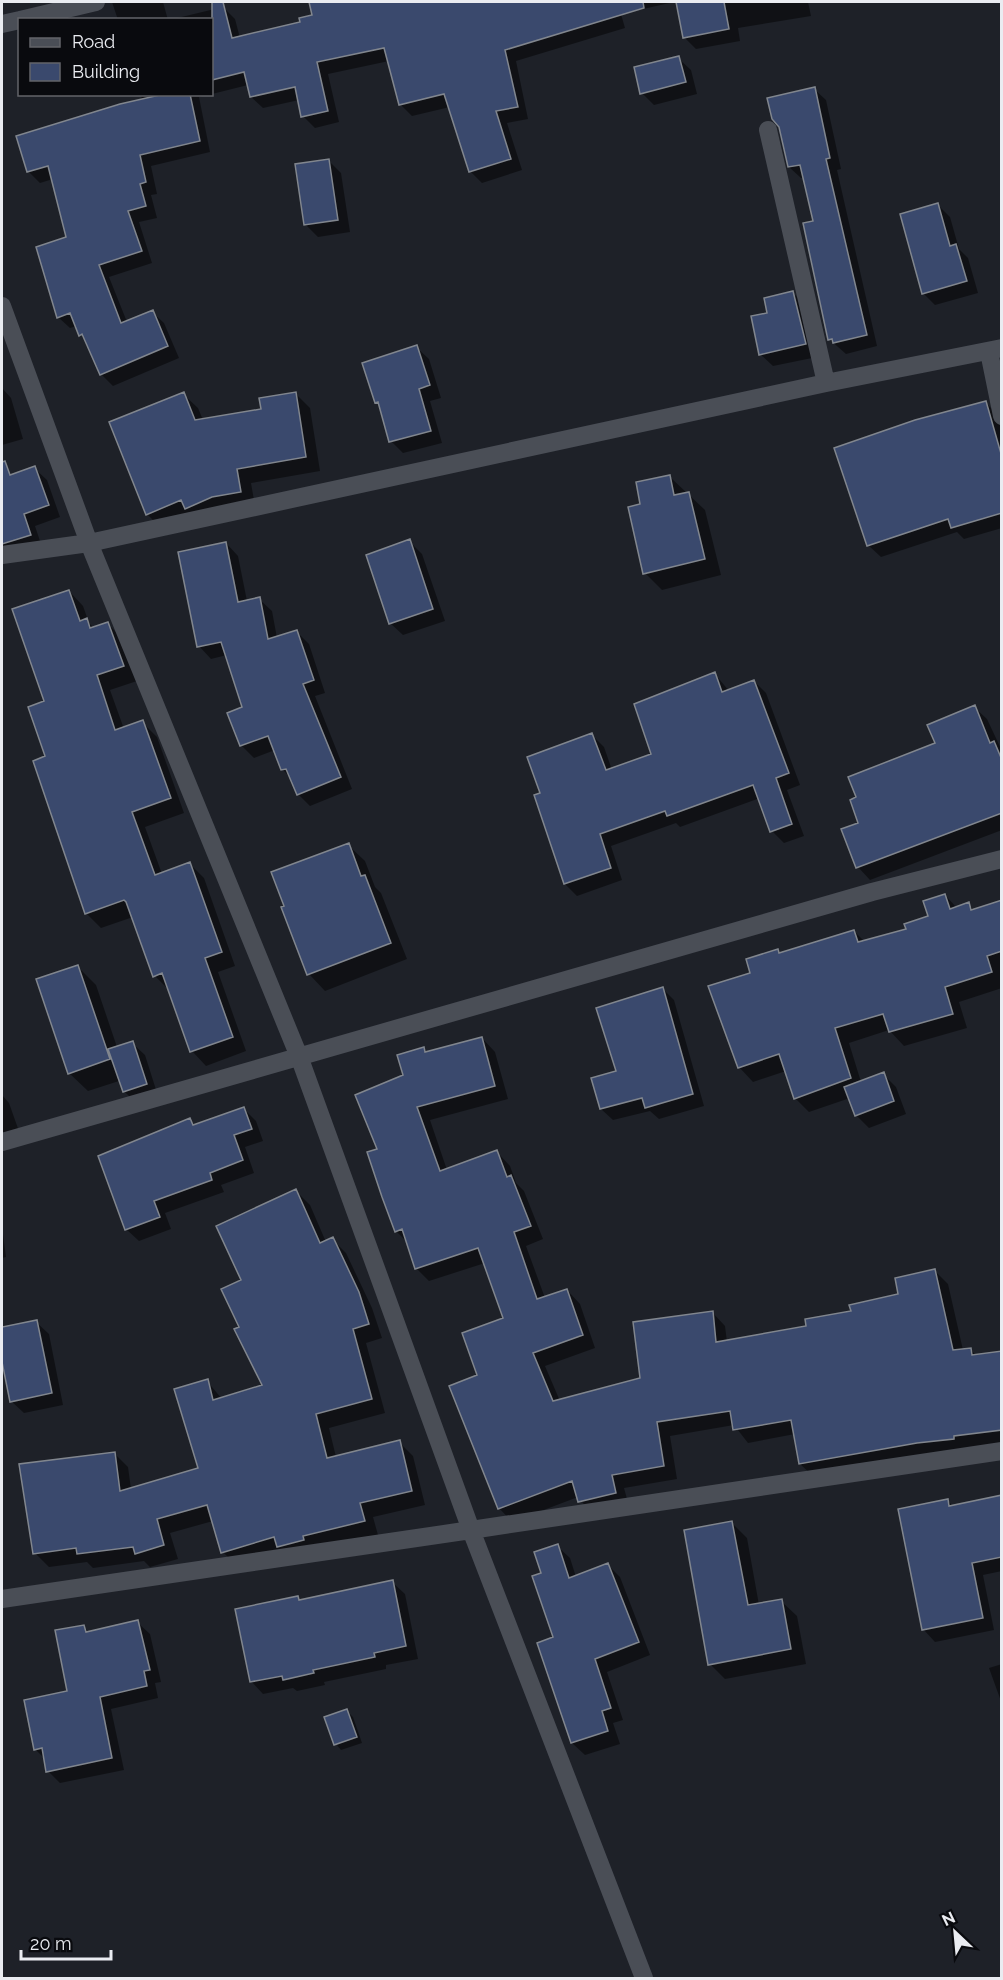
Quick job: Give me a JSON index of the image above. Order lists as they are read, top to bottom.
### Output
{
  "legend": ["Road", "Building"],
  "scale_bar": "20 m",
  "north": "top left"
}
